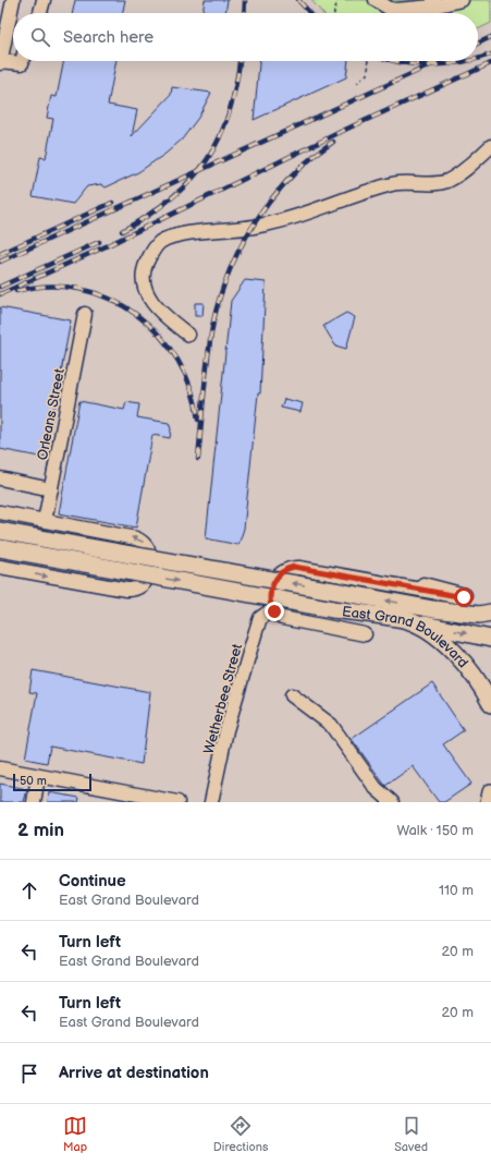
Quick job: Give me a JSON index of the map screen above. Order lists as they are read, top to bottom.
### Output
{
  "streets": {
    "main road": ["East Grand Boulevard"],
    "street": ["Orleans Street", "Wetherbee Street"]
  },
  "crossings": [
    ["East Grand Boulevard", "Wetherbee Street"]
  ],
  "scale_bar": "50 m",
  "page": {
    "search": "Search here",
    "scale": "50 m",
    "heading": ["2 min", "Walk · 150 m"],
    "list": [
      ["Continue", "East Grand Boulevard", "110 m"],
      ["Turn left", "East Grand Boulevard", "20 m"],
      ["Turn left", "East Grand Boulevard", "20 m"],
      "Arrive at destination"
    ],
    "nav": ["Map", "Directions", "Saved"]
  }
}
